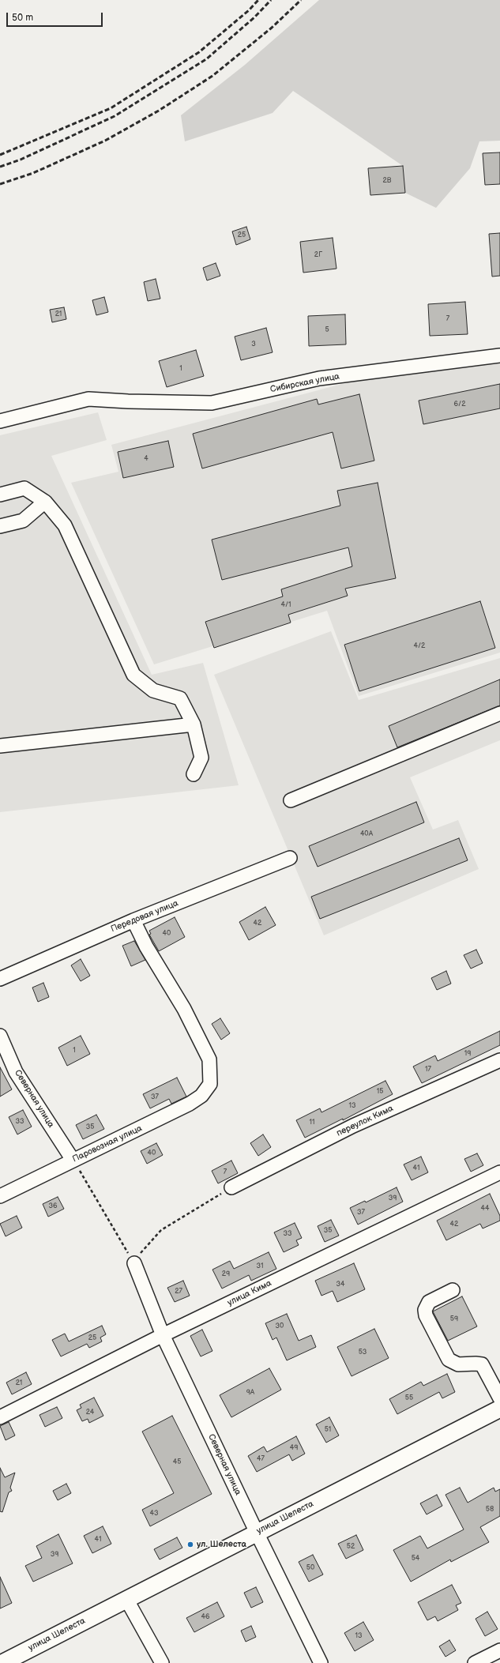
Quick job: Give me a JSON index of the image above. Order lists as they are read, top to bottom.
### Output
{
  "streets": {
    "main road": ["улица Шелеста"],
    "street": [
      "Сибирская улица",
      "Передовая улица",
      "Северная улица",
      "переулок Кима",
      "Паровозная улица",
      "улица Кима"
    ]
  },
  "crossings": [
    ["Передовая улица", "Паровозная улица"],
    ["Северная улица", "Паровозная улица"],
    ["Северная улица", "улица Кима"],
    ["Северная улица", "улица Шелеста"]
  ],
  "places": ["ул. Шелеста"],
  "house_numbers": [
    "2В",
    "25",
    "2Г",
    "21",
    "7",
    "5",
    "3",
    "1",
    "6/2",
    "4",
    "4/1",
    "4/2",
    "40А",
    "42",
    "40",
    "1",
    "19",
    "17",
    "15",
    "37",
    "13",
    "33",
    "11",
    "35",
    "40",
    "41",
    "7",
    "39",
    "36",
    "44",
    "37",
    "42",
    "35",
    "33",
    "31",
    "29",
    "34",
    "27",
    "59",
    "30",
    "25",
    "53",
    "21",
    "9А",
    "55",
    "24",
    "51",
    "49",
    "47",
    "45",
    "58",
    "43",
    "41",
    "52",
    "39",
    "54",
    "50",
    "46",
    "13"
  ],
  "scale_bar": "50 m"
}
